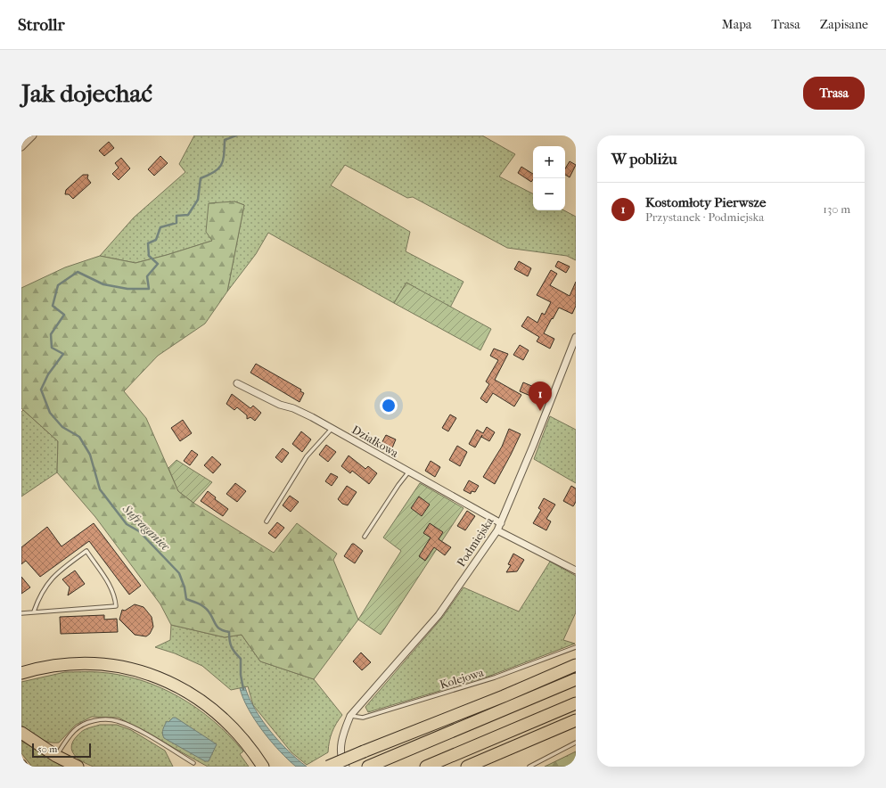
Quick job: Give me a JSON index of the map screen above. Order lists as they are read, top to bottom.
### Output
{
  "streets": {
    "street": ["Działkowa", "Podmiejska"],
    "lane": ["Kolejowa"]
  },
  "crossings": [
    ["Działkowa", "Podmiejska"],
    ["Podmiejska", "Kolejowa"]
  ],
  "water": ["Sufraganiec"],
  "scale_bar": "50 m",
  "page": {
    "header": "Strollr",
    "nav": ["Mapa", "Trasa", "Zapisane"],
    "buttons": "Trasa",
    "title": "Jak dojechać",
    "heading": "W pobliżu",
    "map_buttons": ["+", "−"],
    "list": [
      {
        "mark": "1",
        "name": "Kostomłoty Pierwsze",
        "note": "Przystanek · Podmiejska",
        "value": "130 m"
      }
    ],
    "pins": "1",
    "scale": "50 m"
  }
}
